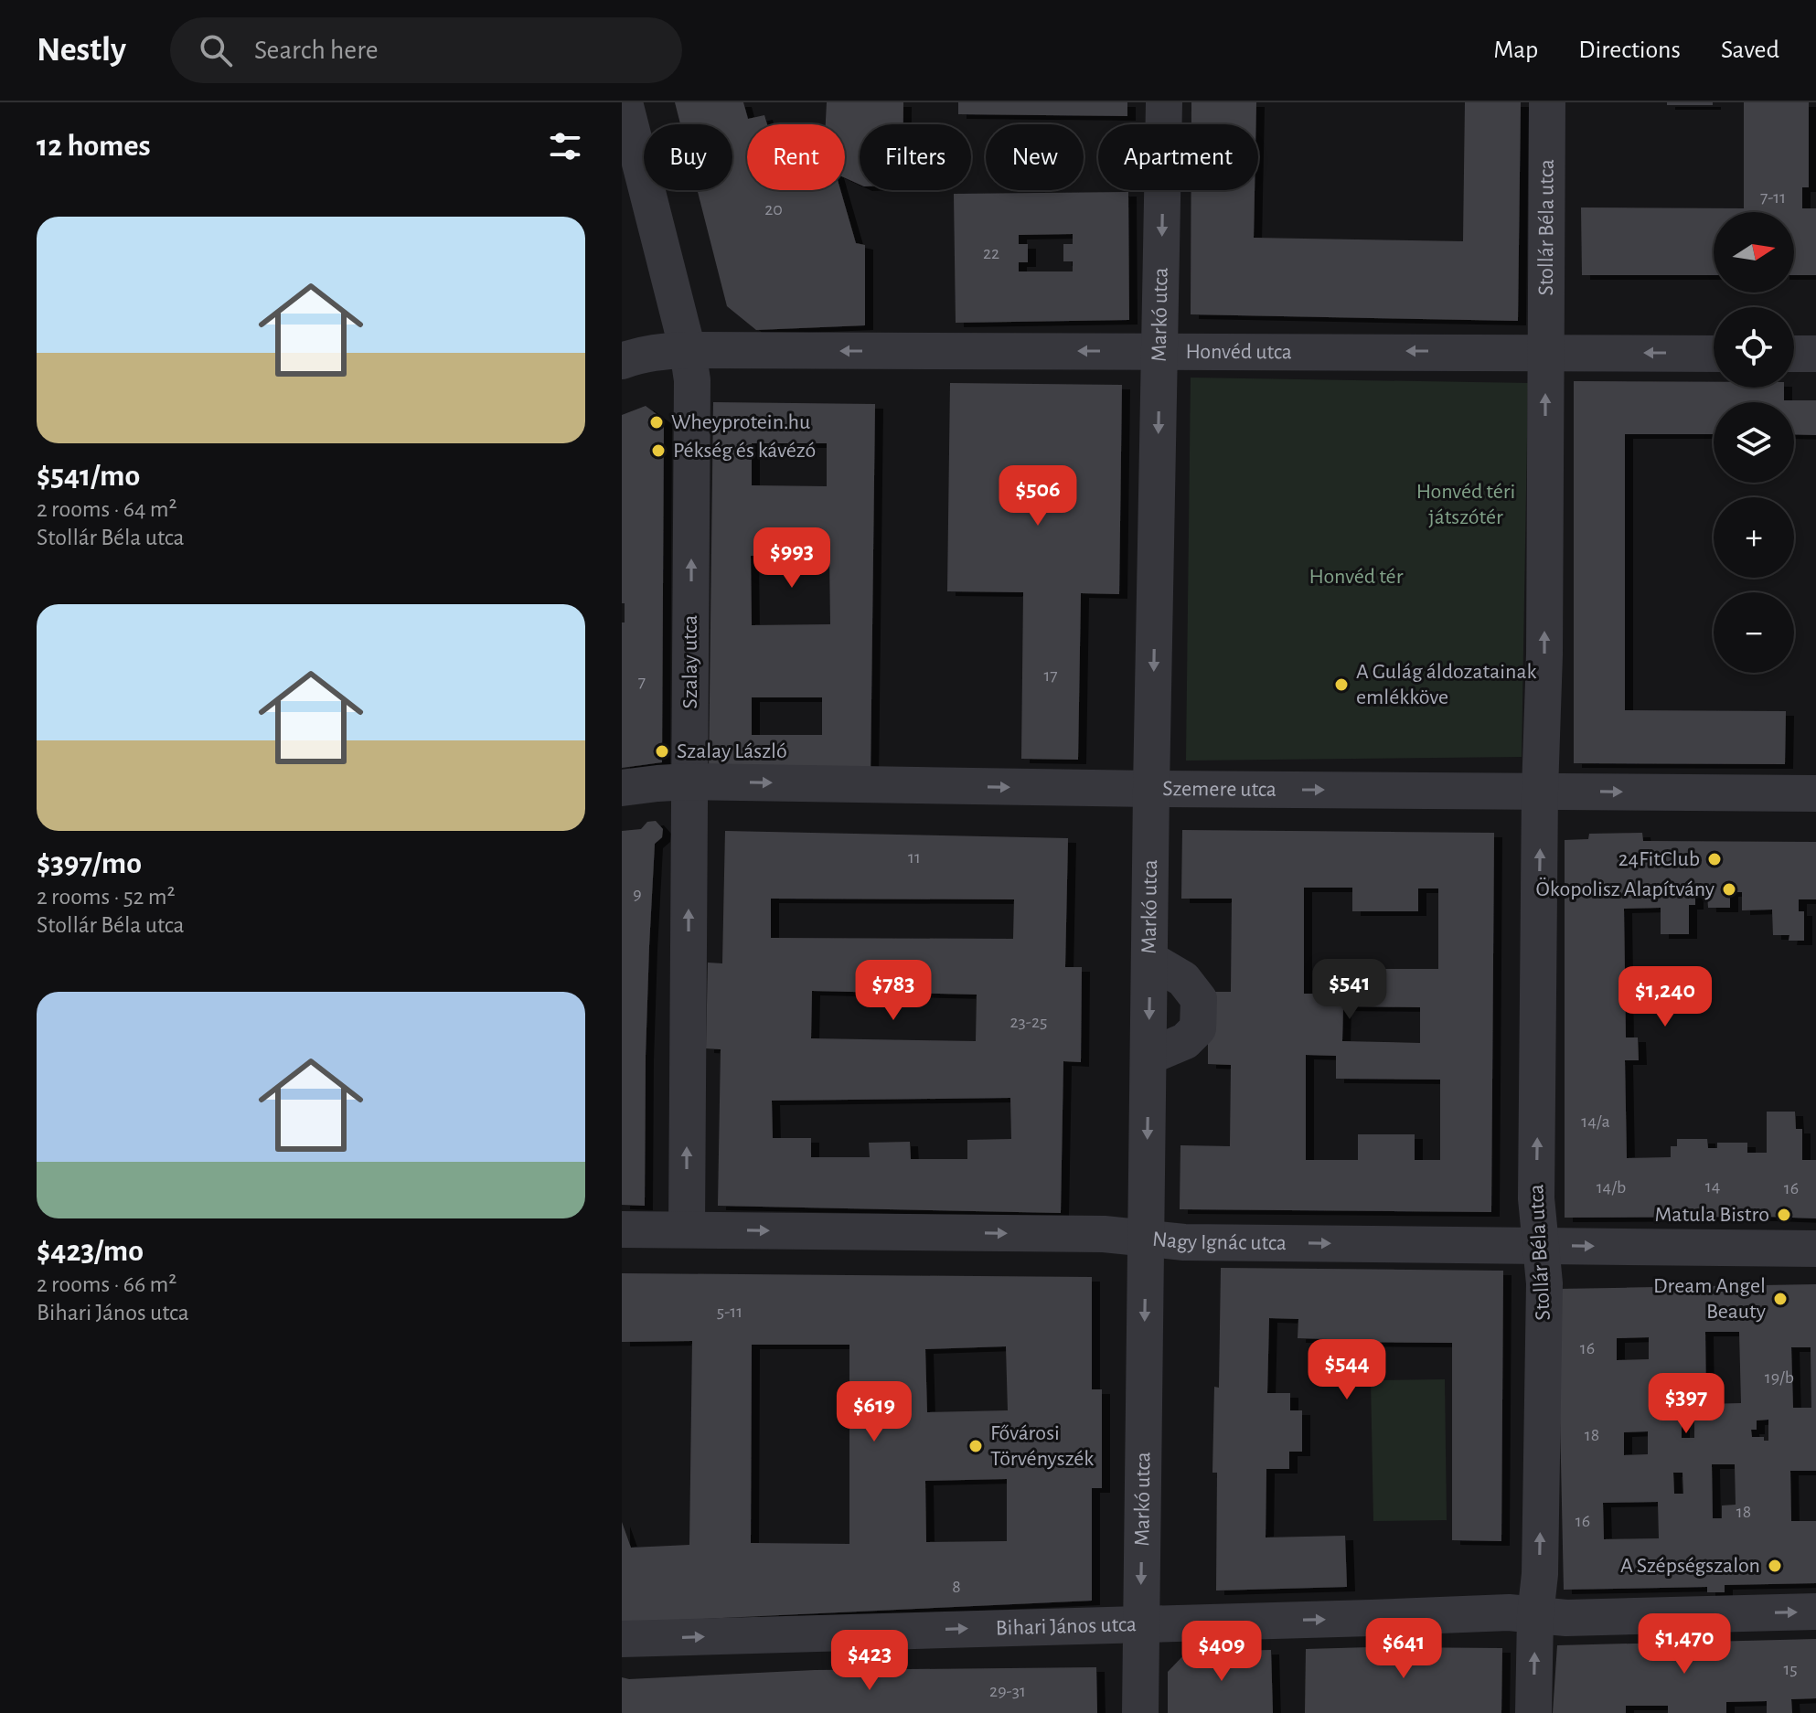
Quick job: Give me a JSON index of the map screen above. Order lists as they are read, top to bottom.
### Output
{
  "streets": {
    "street": [
      "Stollár Béla utca",
      "Markó utca",
      "Honvéd utca",
      "Szalay utca",
      "Szemere utca",
      "Nagy Ignác utca",
      "Bihari János utca"
    ]
  },
  "crossings": [
    ["Stollár Béla utca", "Honvéd utca"],
    ["Stollár Béla utca", "Szemere utca"],
    ["Stollár Béla utca", "Nagy Ignác utca"],
    ["Stollár Béla utca", "Bihari János utca"],
    ["Markó utca", "Honvéd utca"],
    ["Markó utca", "Szemere utca"],
    ["Markó utca", "Nagy Ignác utca"],
    ["Markó utca", "Bihari János utca"],
    ["Honvéd utca", "Szalay utca"],
    ["Szalay utca", "Szemere utca"],
    ["Szalay utca", "Nagy Ignác utca"]
  ],
  "one_way": [
    "Stollár Béla utca",
    "Markó utca",
    "Honvéd utca",
    "Szalay utca",
    "Szemere utca",
    "Nagy Ignác utca",
    "Bihari János utca"
  ],
  "parks": ["Honvéd téri játszótér", "Honvéd tér"],
  "places": [
    "Wheyprotein.hu",
    "Pékség és kávézó",
    "A Gulág áldozatainak emlékköve",
    "Szalay László",
    "24FitClub",
    "Ökopolisz Alapítvány",
    "Matula Bistro",
    "Dream Angel Beauty",
    "Fővárosi Törvényszék",
    "A Szépségszalon"
  ],
  "house_numbers": [
    "7-11",
    "20",
    "22",
    "17",
    "7",
    "11",
    "9",
    "23-25",
    "14/a",
    "14",
    "14/b",
    "16",
    "5-11",
    "16",
    "19/b",
    "18",
    "18",
    "16",
    "8",
    "15",
    "29-31"
  ],
  "north": "right",
  "page": {
    "header": "Nestly",
    "search": "Search here",
    "nav": ["Map", "Directions", "Saved"],
    "heading": "12 homes",
    "chip": [
      "Buy",
      "Rent",
      "Filters",
      "New",
      "Apartment"
    ],
    "list": [
      {
        "name": "$541/mo",
        "note": "2 rooms · 64 m² · Stollár Béla utca"
      },
      {
        "name": "$397/mo",
        "note": "2 rooms · 52 m² · Stollár Béla utca"
      },
      {
        "name": "$423/mo",
        "note": "2 rooms · 66 m² · Bihari János utca"
      }
    ],
    "map_buttons": ["+", "−"],
    "price": [
      "$506",
      "$993",
      "$541",
      "$783",
      "$1,240",
      "$544",
      "$397",
      "$619",
      "$1,470",
      "$641",
      "$409",
      "$423"
    ]
  }
}
